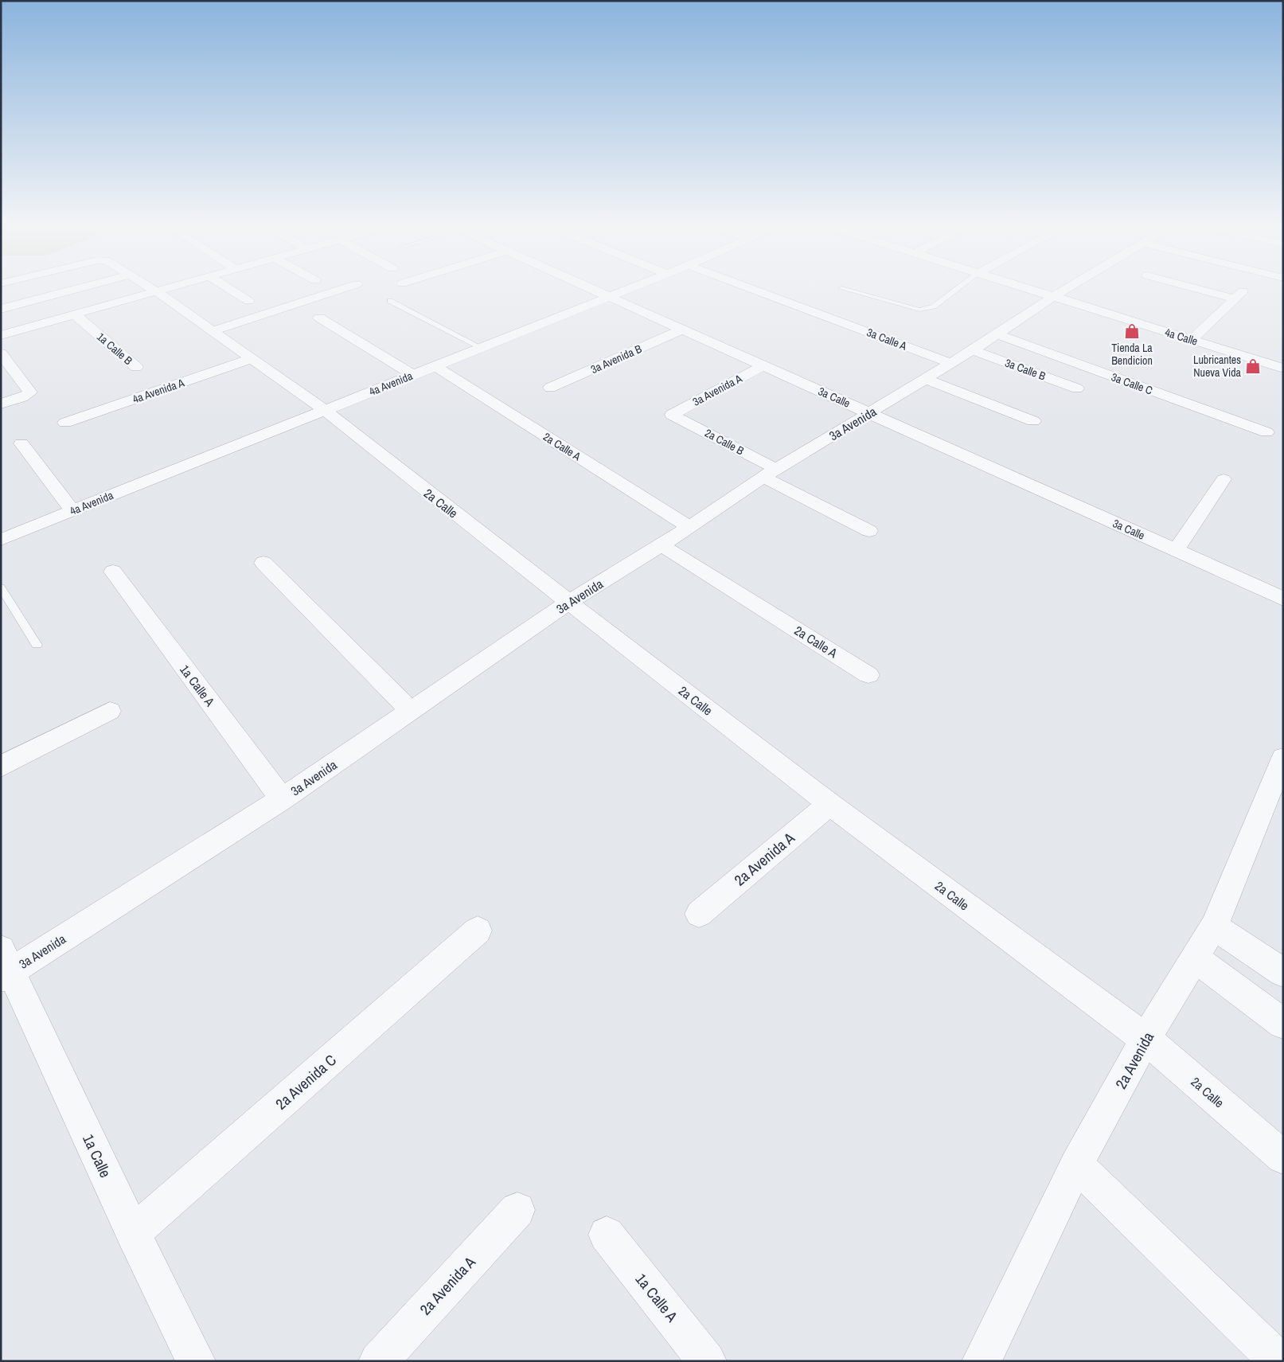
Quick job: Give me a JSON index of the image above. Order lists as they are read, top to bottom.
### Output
{
  "streets": {
    "street": [
      "4a Calle",
      "3a Calle A",
      "1a Calle B",
      "3a Avenida B",
      "3a Calle B",
      "4a Avenida",
      "3a Calle C",
      "3a Avenida A",
      "4a Avenida A",
      "3a Calle",
      "3a Avenida",
      "2a Calle B",
      "2a Calle A",
      "2a Calle",
      "1a Calle A",
      "2a Avenida A",
      "2a Avenida",
      "2a Avenida C",
      "1a Calle"
    ]
  },
  "crossings": [
    ["4a Calle", "3a Avenida"],
    ["3a Calle A", "3a Avenida"],
    ["3a Avenida B", "3a Calle"],
    ["3a Calle B", "3a Avenida"],
    ["4a Avenida", "3a Calle"],
    ["4a Avenida", "2a Calle A"],
    ["4a Avenida", "2a Calle"],
    ["3a Calle C", "3a Avenida"],
    ["3a Avenida A", "3a Calle"],
    ["3a Avenida A", "2a Calle B"],
    ["4a Avenida A", "2a Calle"],
    ["3a Calle", "3a Avenida"],
    ["3a Avenida", "2a Calle B"],
    ["3a Avenida", "2a Calle A"],
    ["3a Avenida", "2a Calle"],
    ["3a Avenida", "1a Calle A"],
    ["3a Avenida", "1a Calle"],
    ["2a Calle", "2a Avenida A"],
    ["2a Calle", "2a Avenida"],
    ["2a Avenida C", "1a Calle"]
  ],
  "places": {
    "shop": ["Tienda La Bendicion", "Lubricantes Nueva Vida"]
  }
}
